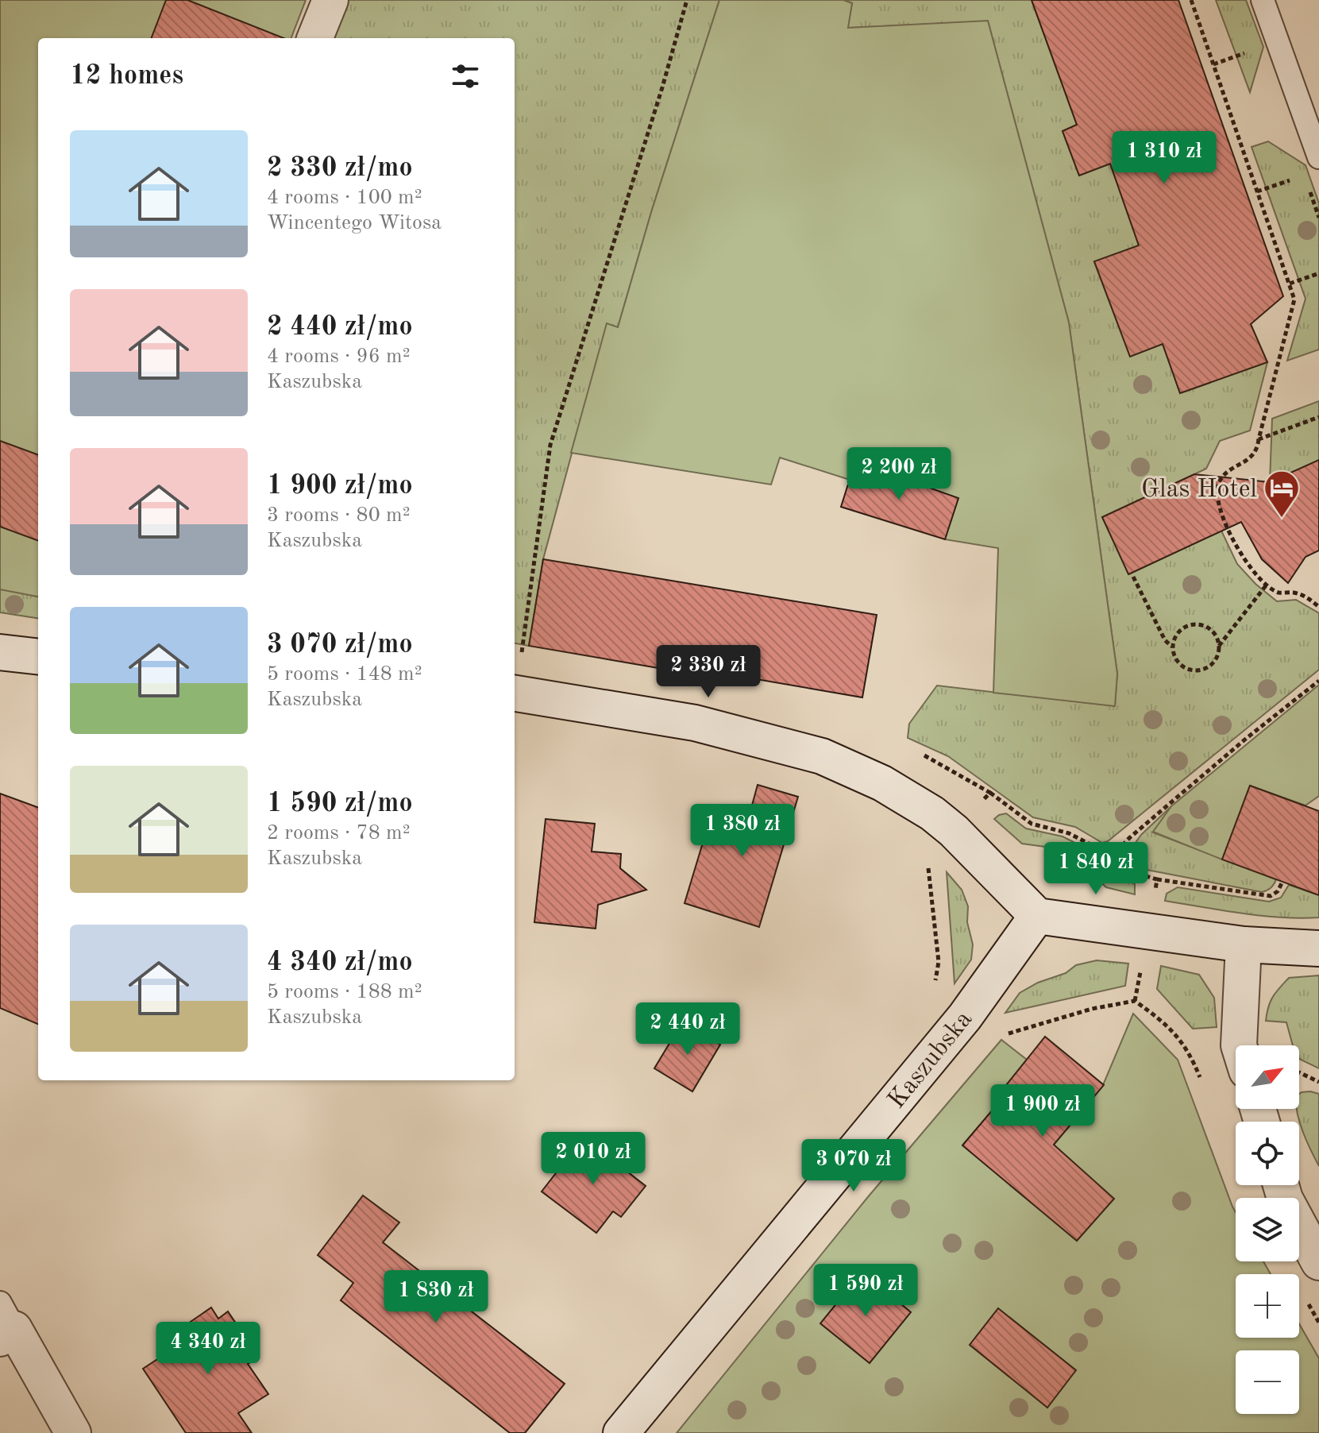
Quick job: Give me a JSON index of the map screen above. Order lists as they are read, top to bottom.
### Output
{
  "streets": {
    "street": ["Kaszubska"]
  },
  "places": {
    "hotel": ["Glas Hotel"]
  },
  "north": "top right",
  "page": {
    "heading": "12 homes",
    "list": [
      {
        "name": "2 330 zł/mo",
        "note": "4 rooms · 100 m² · Wincentego Witosa"
      },
      {
        "name": "2 440 zł/mo",
        "note": "4 rooms · 96 m² · Kaszubska"
      },
      {
        "name": "1 900 zł/mo",
        "note": "3 rooms · 80 m² · Kaszubska"
      },
      {
        "name": "3 070 zł/mo",
        "note": "5 rooms · 148 m² · Kaszubska"
      },
      {
        "name": "1 590 zł/mo",
        "note": "2 rooms · 78 m² · Kaszubska"
      },
      {
        "name": "4 340 zł/mo",
        "note": "5 rooms · 188 m² · Kaszubska"
      }
    ],
    "price": [
      "1 310 zł",
      "2 200 zł",
      "2 330 zł",
      "1 380 zł",
      "1 840 zł",
      "2 440 zł",
      "1 900 zł",
      "2 010 zł",
      "3 070 zł",
      "1 590 zł",
      "1 830 zł",
      "4 340 zł"
    ],
    "map_buttons": ["+", "−"]
  }
}
